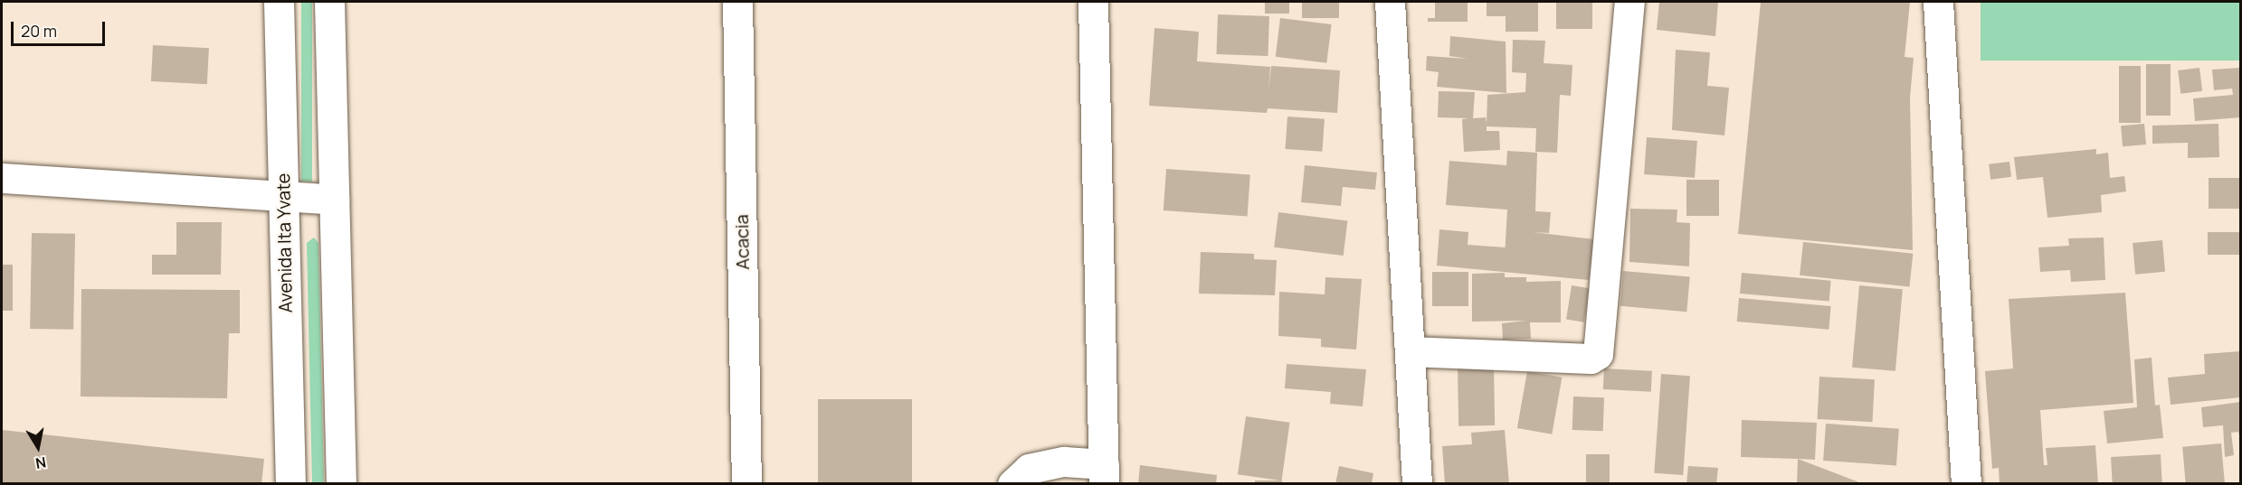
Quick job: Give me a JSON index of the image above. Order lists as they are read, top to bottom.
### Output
{
  "streets": {
    "street": ["Acacia", "Avenida Ita Yvate"]
  },
  "scale_bar": "20 m",
  "north": "bottom"
}
